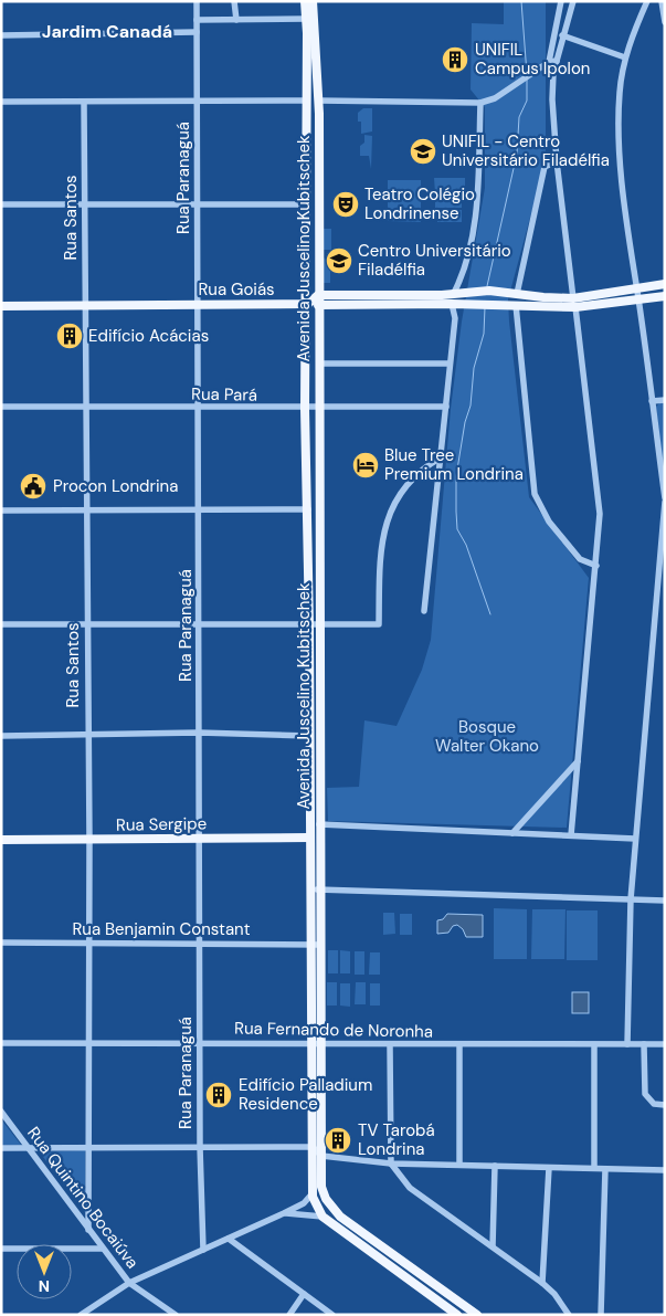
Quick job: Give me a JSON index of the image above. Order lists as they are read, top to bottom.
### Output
{
  "streets": {
    "main road": ["Avenida Juscelino Kubitschek", "Rua Goiás", "Rua Sergipe"],
    "street": [
      "Rua Paranaguá",
      "Rua Santos",
      "Rua Pará",
      "Rua Benjamin Constant",
      "Rua Fernando de Noronha",
      "Rua Quintino Bocaiúva"
    ]
  },
  "crossings": [
    ["Rua Paranaguá", "Rua Goiás"],
    ["Rua Paranaguá", "Rua Pará"],
    ["Rua Paranaguá", "Rua Sergipe"],
    ["Rua Paranaguá", "Rua Benjamin Constant"],
    ["Rua Paranaguá", "Rua Fernando de Noronha"],
    ["Rua Santos", "Rua Goiás"],
    ["Rua Santos", "Rua Pará"],
    ["Rua Santos", "Rua Sergipe"],
    ["Rua Santos", "Rua Benjamin Constant"],
    ["Rua Santos", "Rua Fernando de Noronha"],
    ["Rua Santos", "Rua Quintino Bocaiúva"],
    ["Avenida Juscelino Kubitschek", "Rua Goiás"],
    ["Avenida Juscelino Kubitschek", "Rua Pará"],
    ["Avenida Juscelino Kubitschek", "Rua Sergipe"],
    ["Avenida Juscelino Kubitschek", "Rua Benjamin Constant"],
    ["Avenida Juscelino Kubitschek", "Rua Fernando de Noronha"]
  ],
  "districts": ["Jardim Canadá"],
  "parks": ["Bosque Walter Okano"],
  "places": {
    "building": [
      "UNIFIL Campus Ipolon",
      "Edifício Acácias",
      "Edifício Palladium Residence",
      "TV Tarobá Londrina"
    ],
    "school or university": ["UNIFIL - Centro Universitário Filadélfia", "Centro Universitário Filadélfia"],
    "theatre": ["Teatro Colégio Londrinense"],
    "hotel": ["Blue Tree Premium Londrina"],
    "public building": ["Procon Londrina"]
  },
  "north": "bottom"
}
